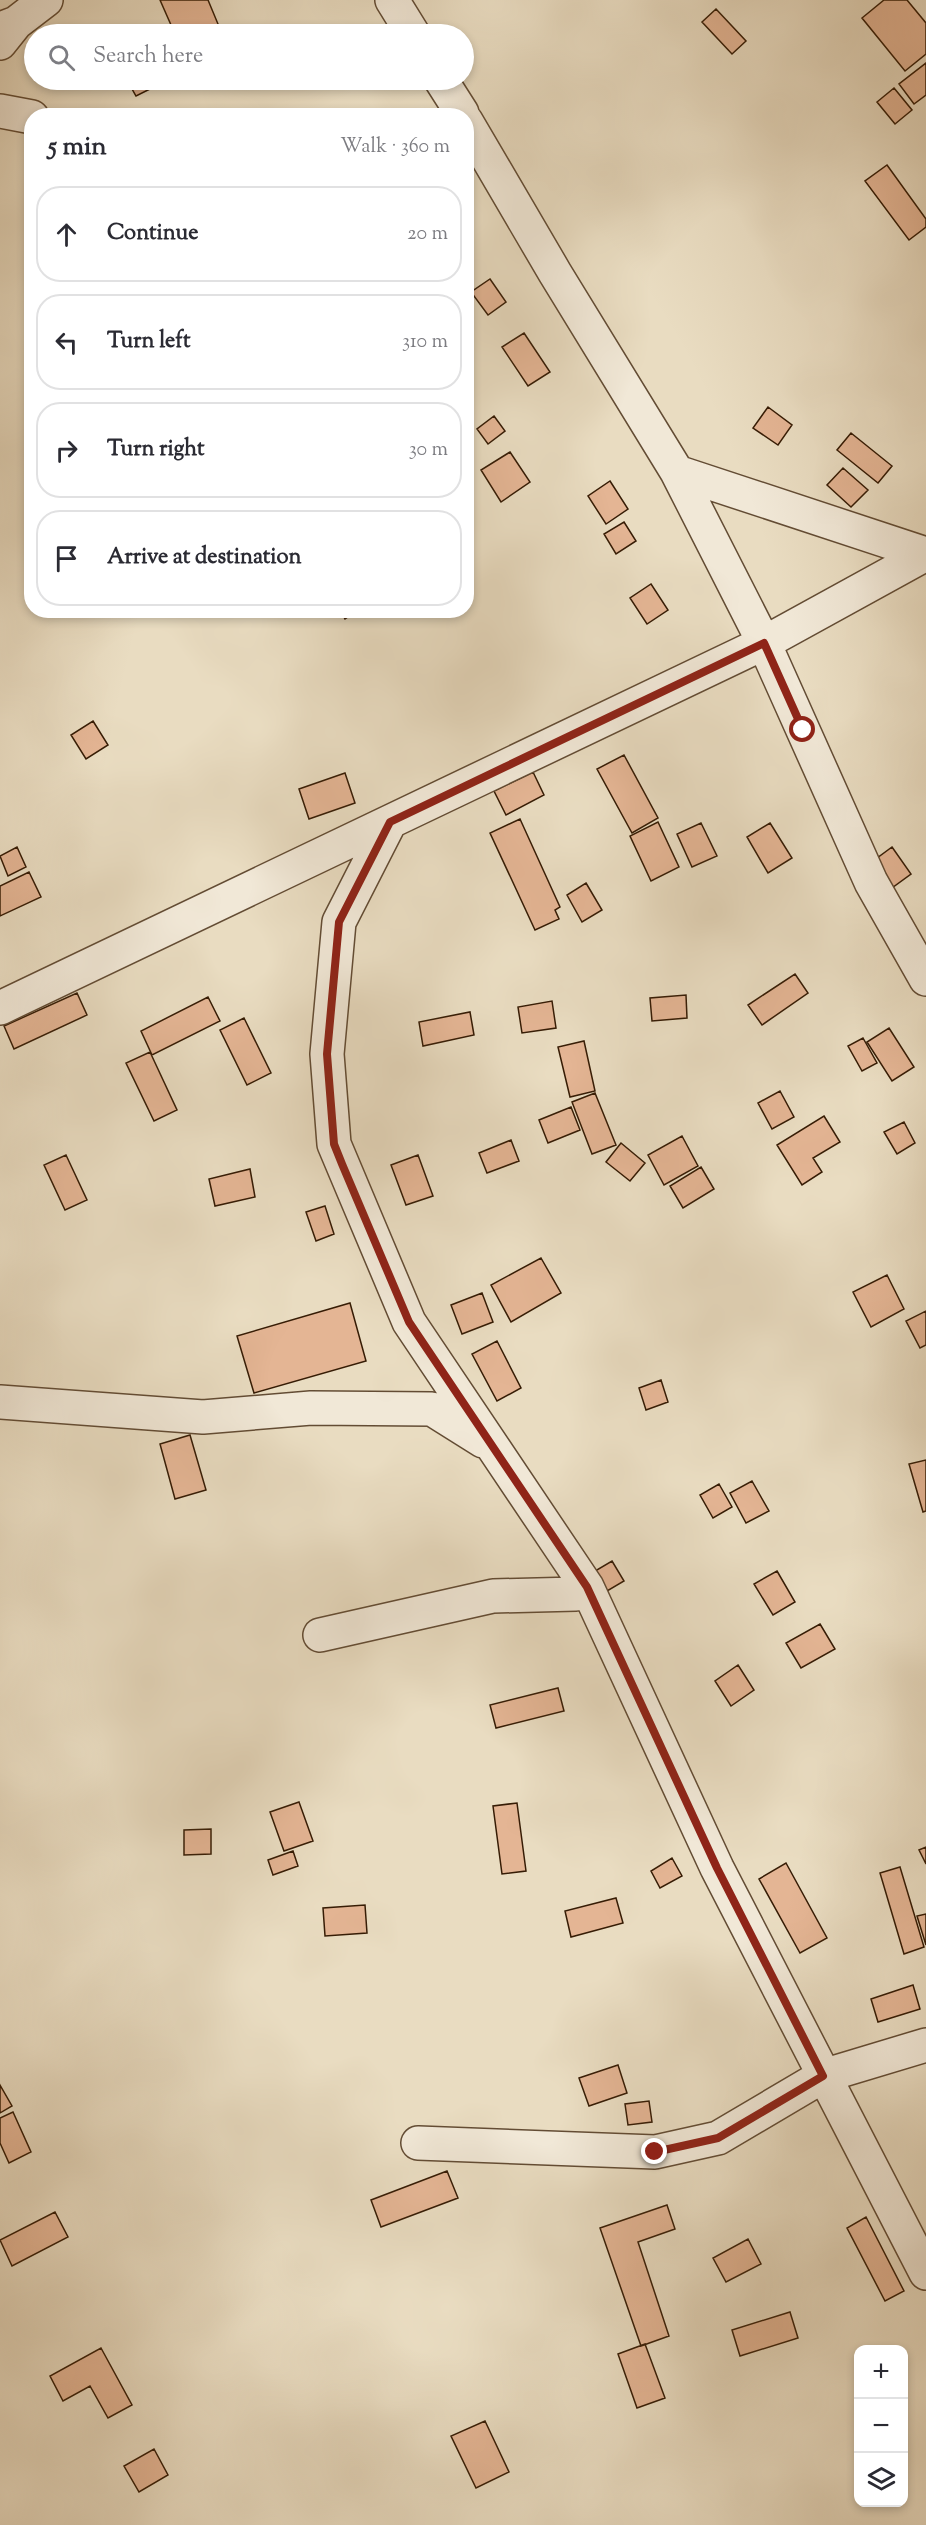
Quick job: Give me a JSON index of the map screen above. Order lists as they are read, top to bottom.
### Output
{
  "page": {
    "search": "Search here",
    "heading": ["5 min", "Walk · 360 m"],
    "list": [
      ["Continue", "20 m"],
      ["Turn left", "310 m"],
      ["Turn right", "30 m"],
      "Arrive at destination"
    ],
    "map_buttons": ["+", "−"]
  }
}
